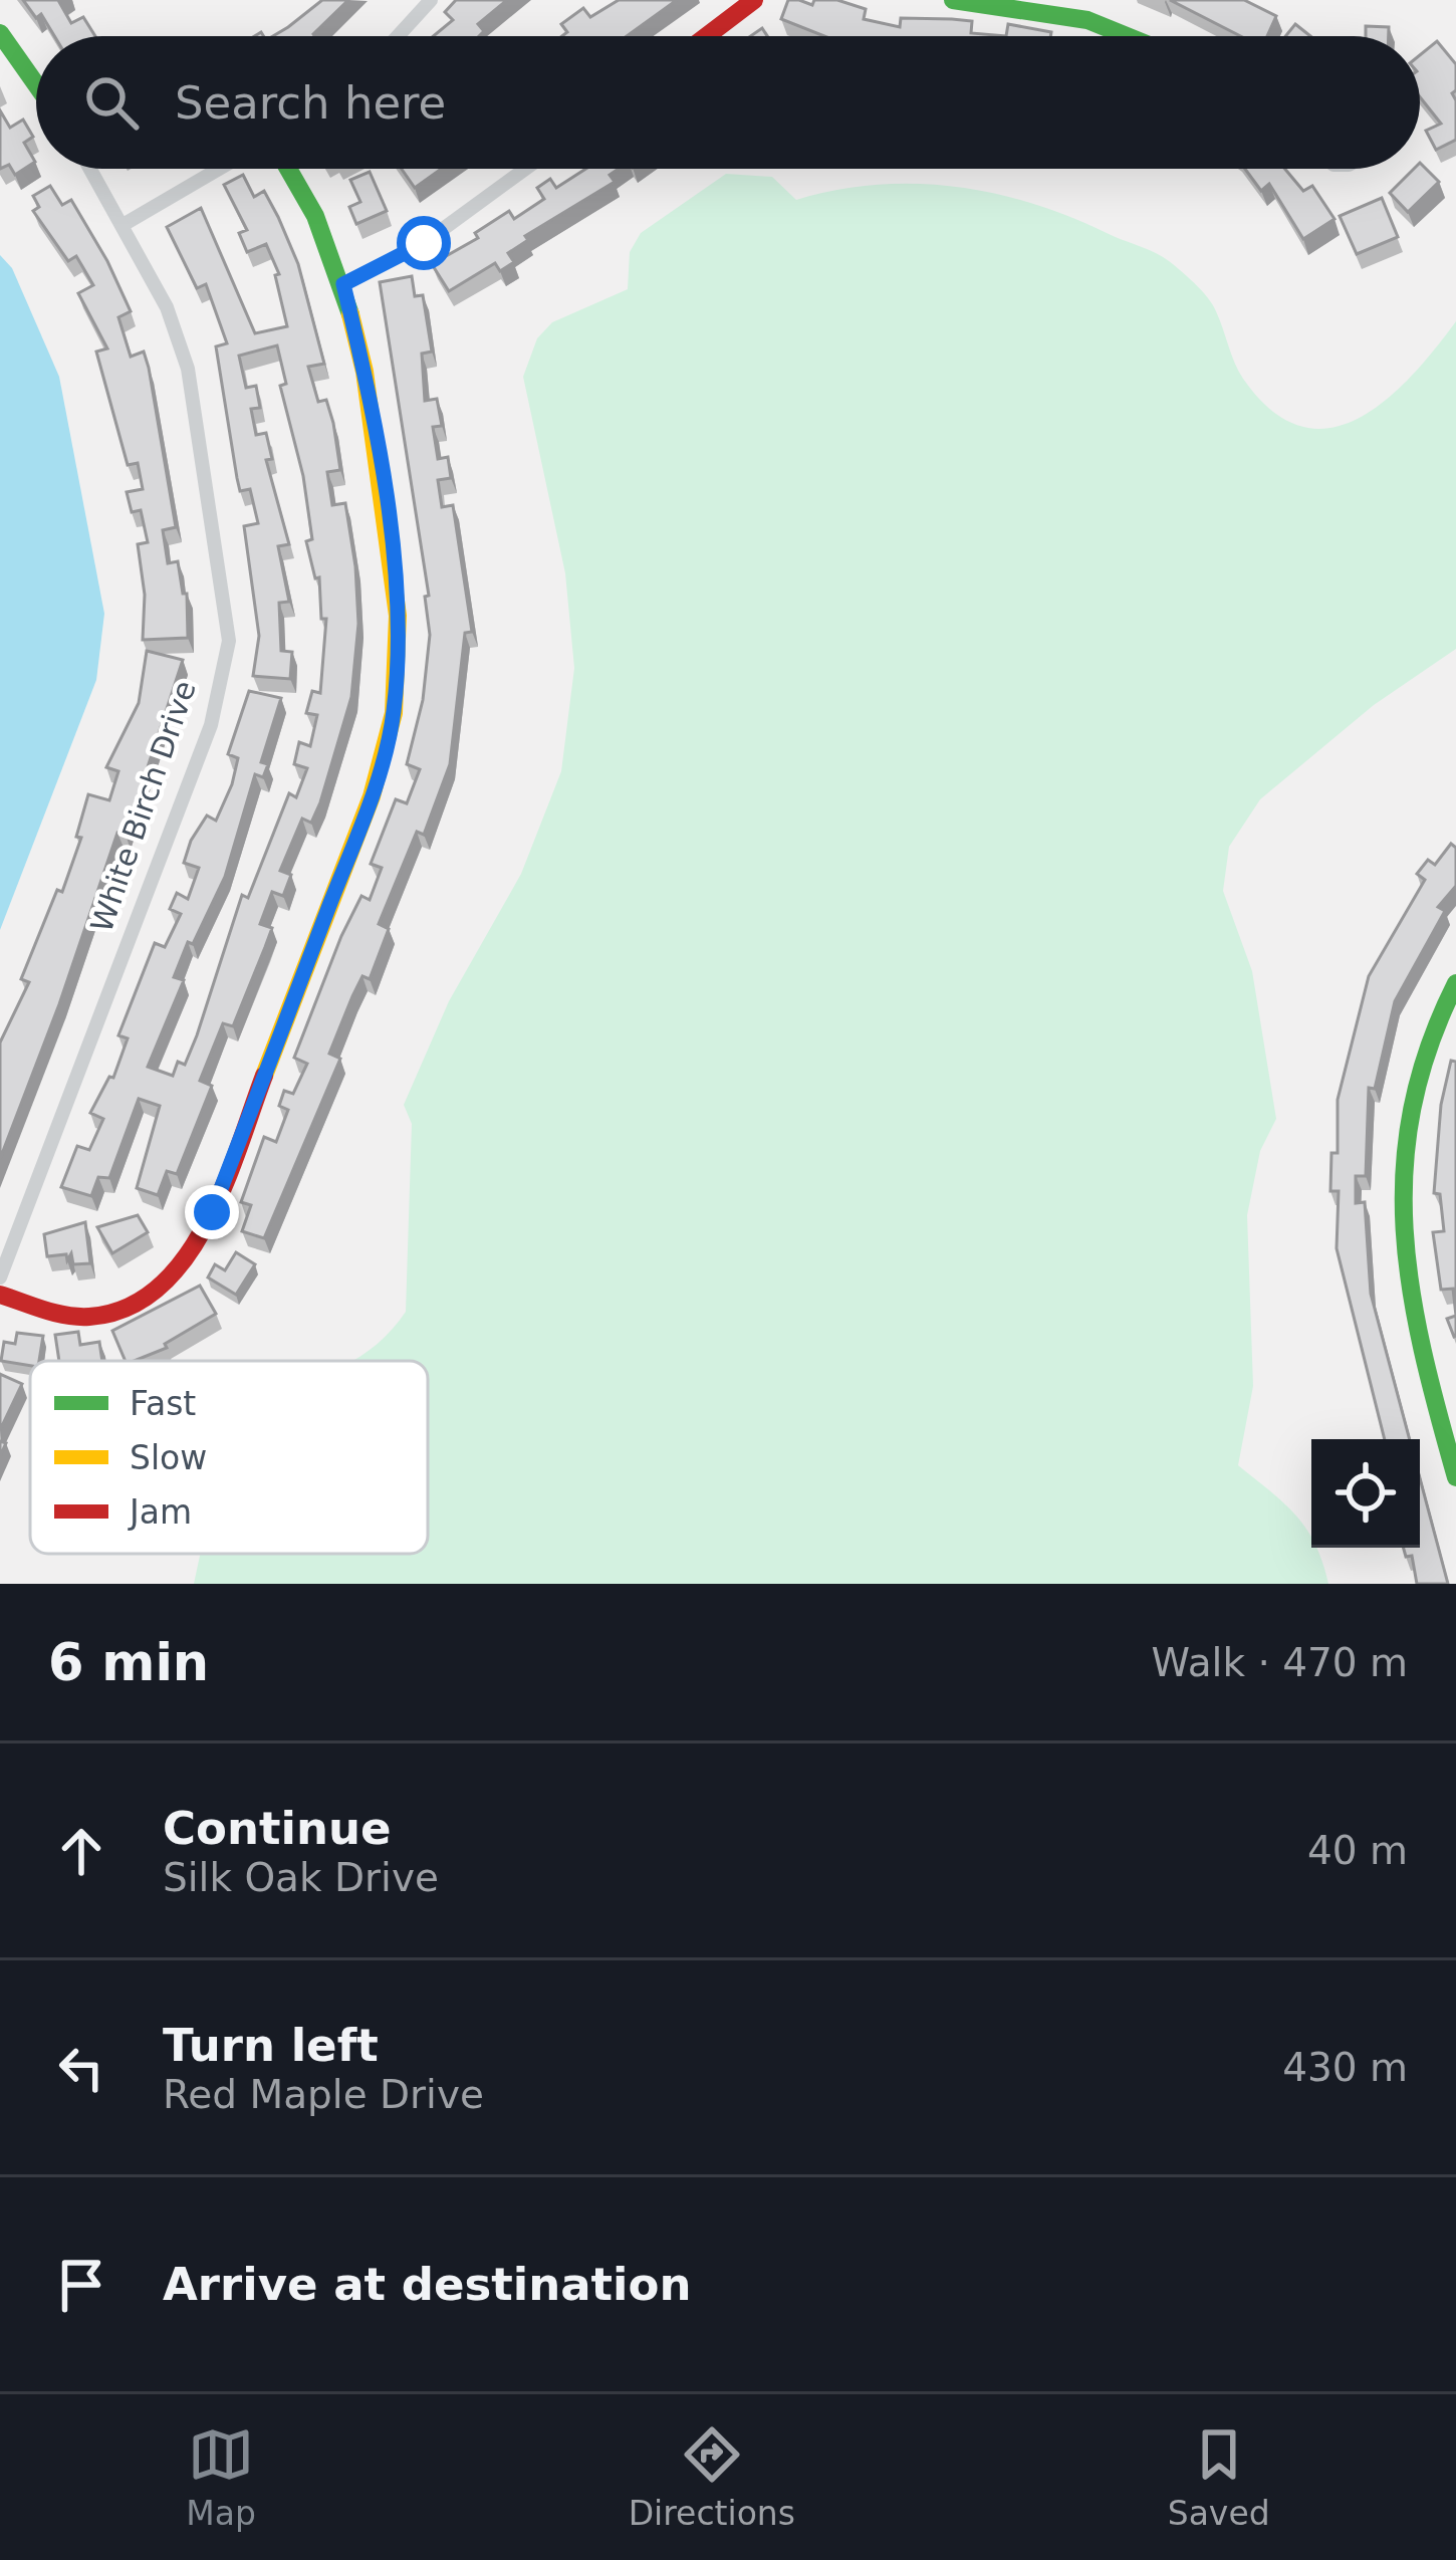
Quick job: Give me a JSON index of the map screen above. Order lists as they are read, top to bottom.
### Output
{
  "streets": {
    "street": ["White Birch Drive"]
  },
  "legend": ["Fast", "Slow", "Jam"],
  "page": {
    "search": "Search here",
    "heading": ["6 min", "Walk · 470 m"],
    "list": [
      ["Continue", "Silk Oak Drive", "40 m"],
      ["Turn left", "Red Maple Drive", "430 m"],
      "Arrive at destination"
    ],
    "nav": ["Map", "Directions", "Saved"]
  }
}
